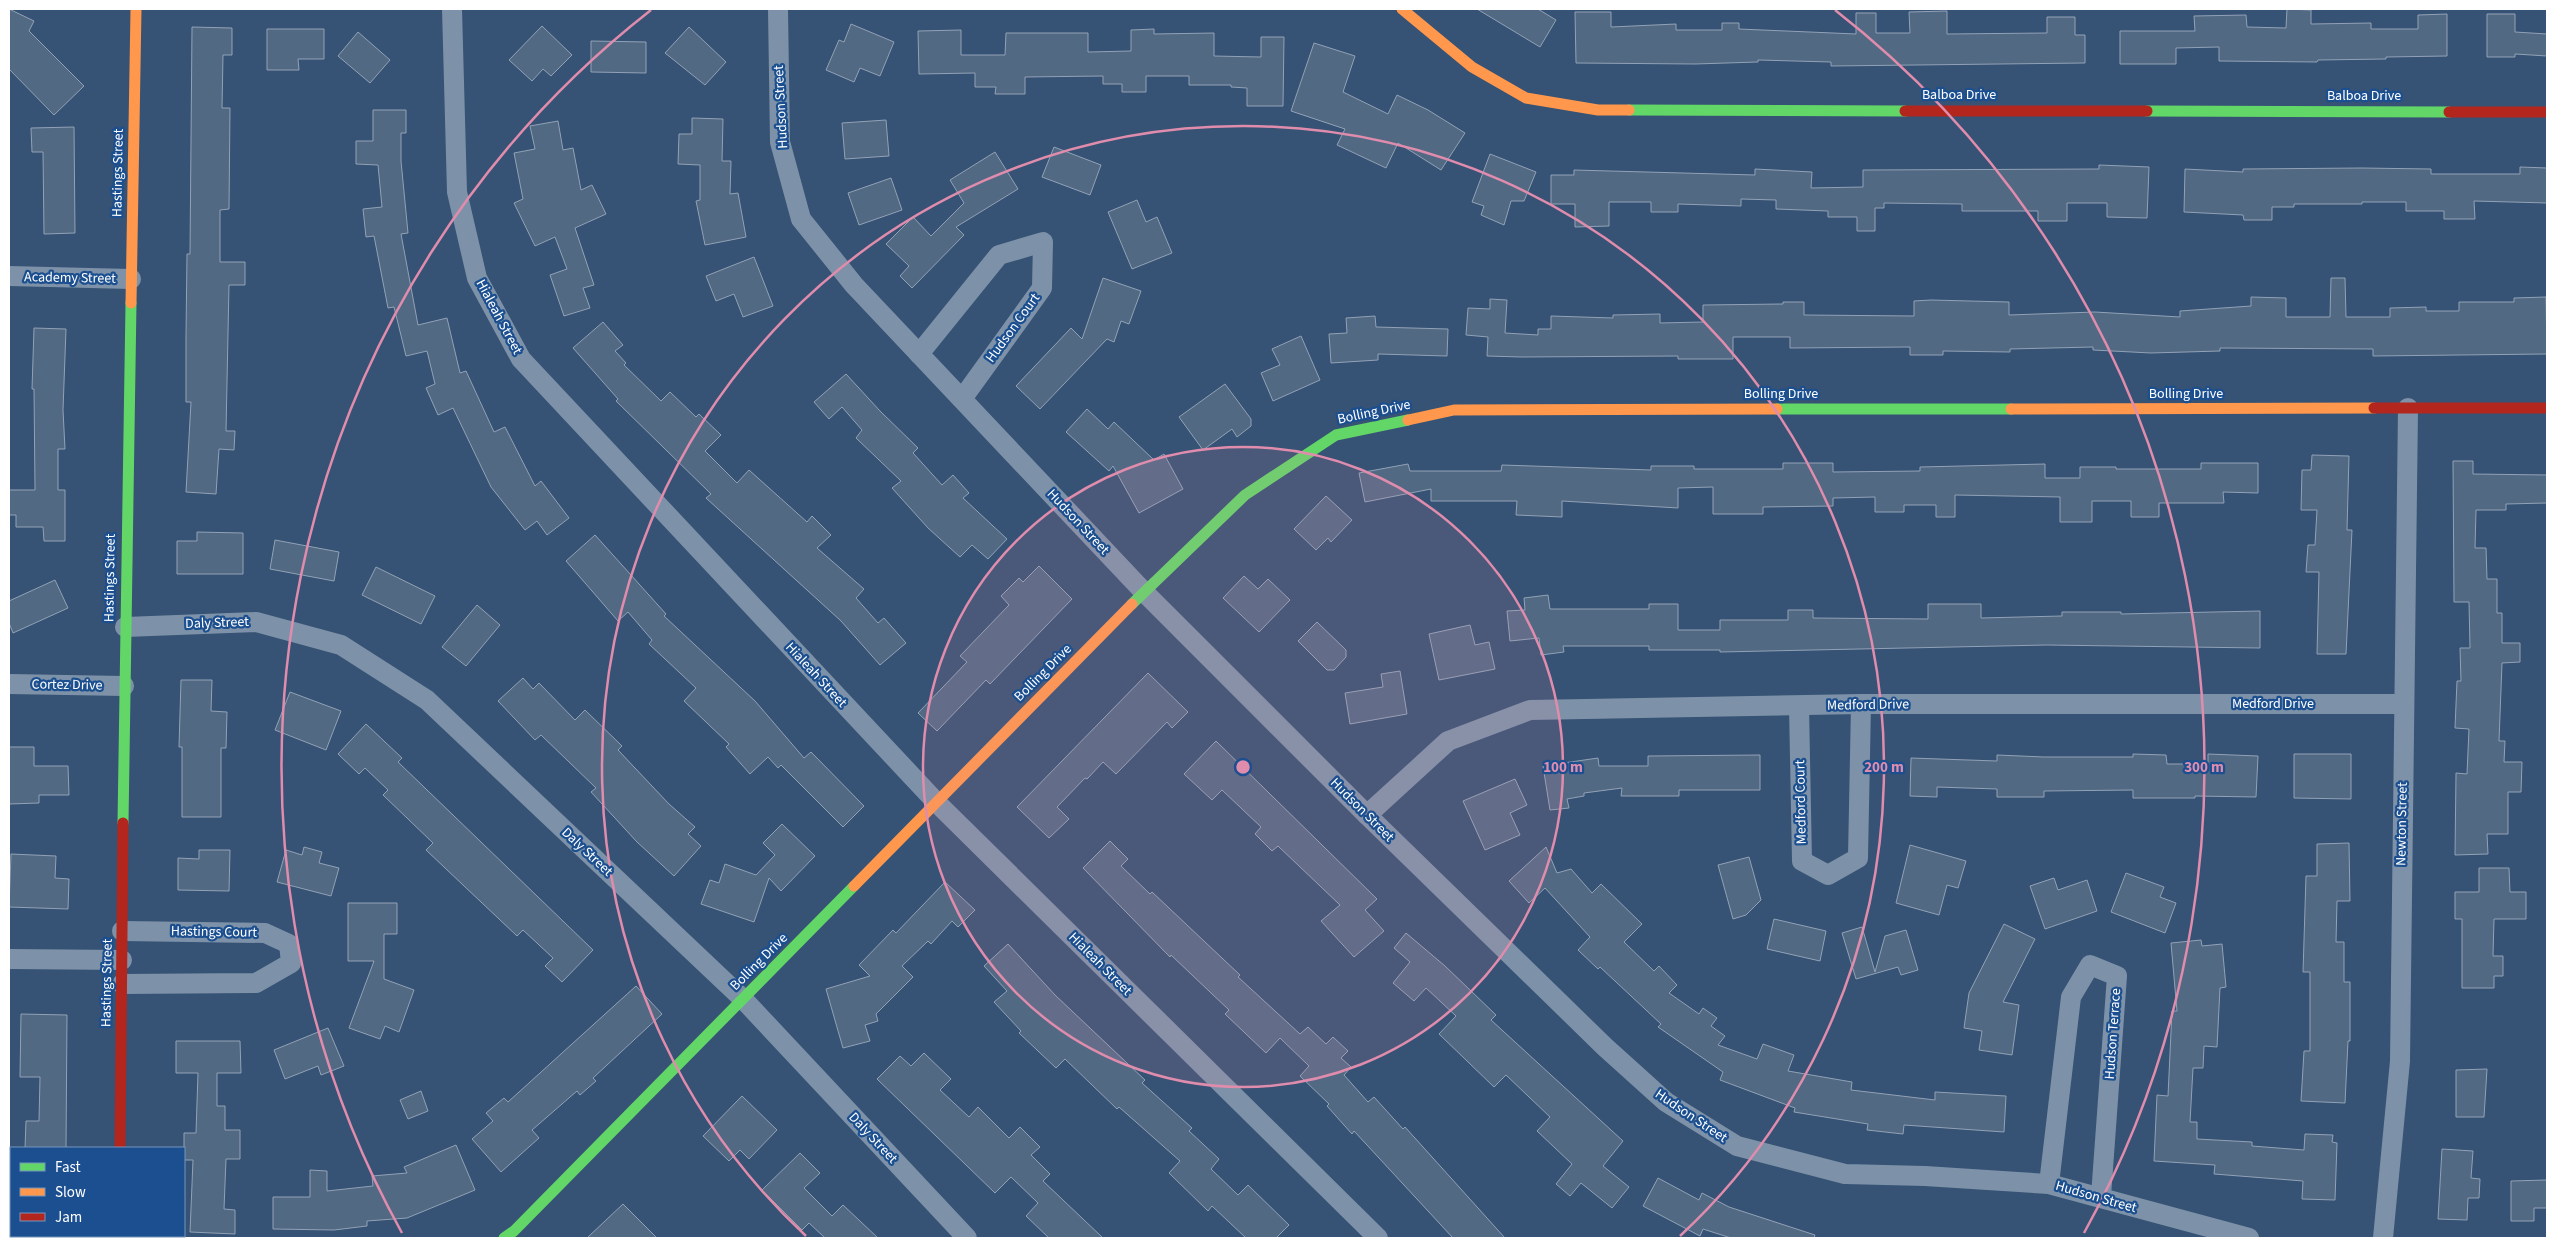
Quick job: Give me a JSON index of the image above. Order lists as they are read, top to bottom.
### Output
{
  "streets": {
    "street": [
      "Balboa Drive",
      "Hudson Street",
      "Hastings Street",
      "Academy Street",
      "Hialeah Street",
      "Hudson Court",
      "Bolling Drive",
      "Daly Street",
      "Cortez Drive",
      "Medford Drive",
      "Medford Court",
      "Newton Street",
      "Hastings Court",
      "Hudson Terrace"
    ]
  },
  "crossings": [
    ["Hudson Street", "Hudson Court"],
    ["Hudson Street", "Bolling Drive"],
    ["Hudson Street", "Medford Drive"],
    ["Hudson Street", "Hudson Terrace"],
    ["Hastings Street", "Academy Street"],
    ["Hastings Street", "Daly Street"],
    ["Hastings Street", "Cortez Drive"],
    ["Hastings Street", "Hastings Court"],
    ["Hialeah Street", "Bolling Drive"],
    ["Bolling Drive", "Daly Street"],
    ["Bolling Drive", "Newton Street"],
    ["Medford Drive", "Medford Court"],
    ["Medford Drive", "Newton Street"]
  ],
  "legend": ["Fast", "Slow", "Jam"],
  "rings": ["100 m", "200 m", "300 m"]
}
